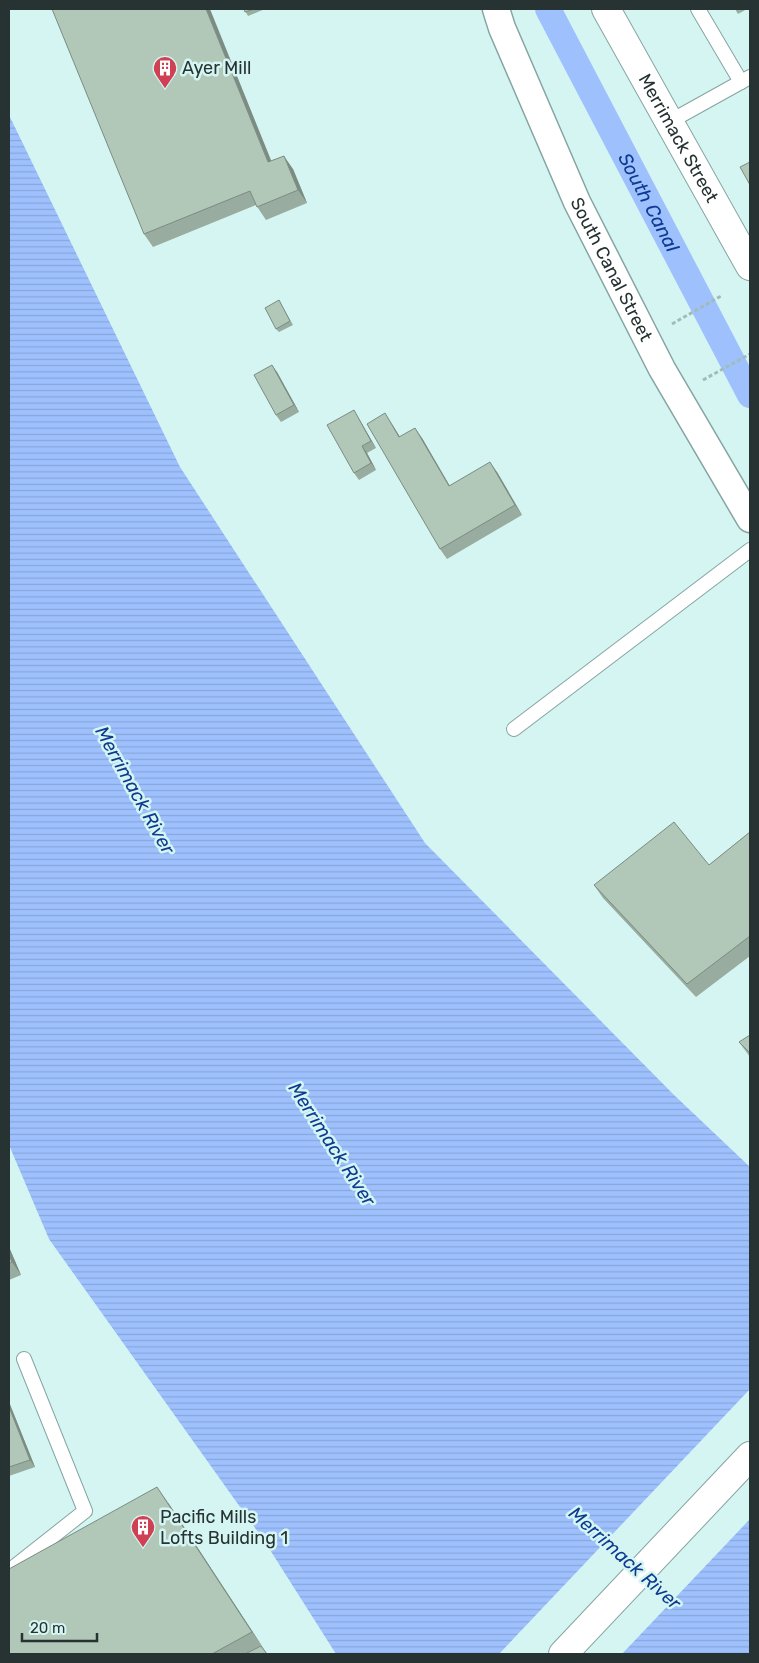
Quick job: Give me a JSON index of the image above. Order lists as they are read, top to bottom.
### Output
{
  "streets": {
    "main road": ["Merrimack Street"],
    "street": ["South Canal Street"]
  },
  "water": ["South Canal", "Merrimack River"],
  "places": {
    "building": ["Ayer Mill", "Pacific Mills Lofts Building 1"]
  },
  "scale_bar": "20 m"
}
